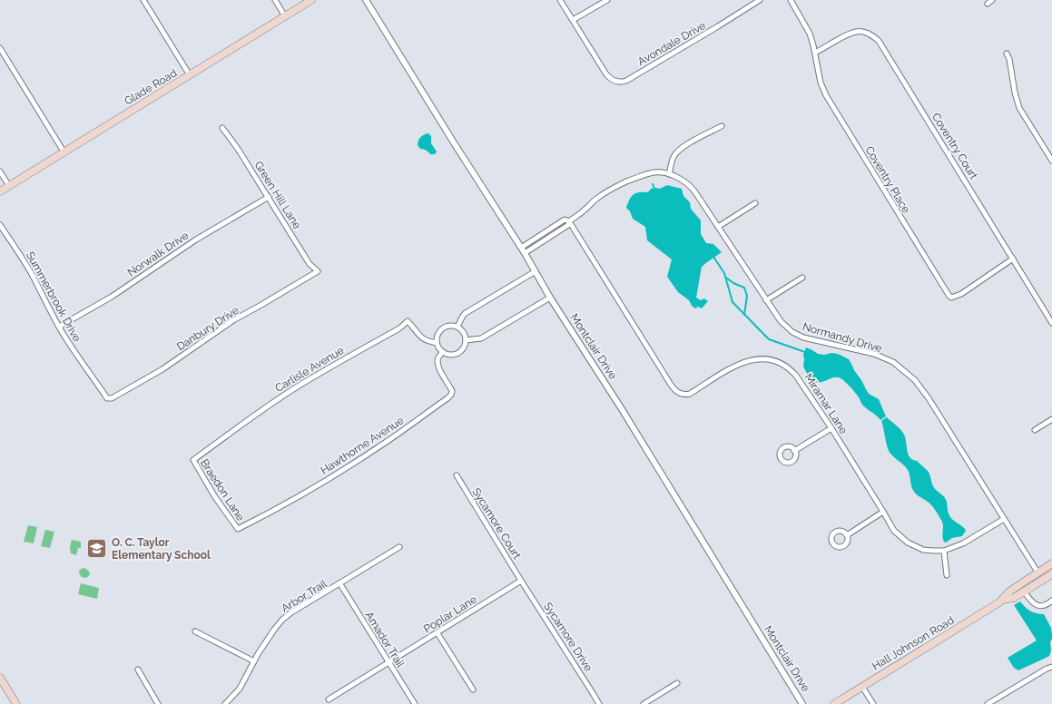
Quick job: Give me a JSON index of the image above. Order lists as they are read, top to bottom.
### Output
{
  "streets": {
    "main road": ["Glade Road", "Hall Johnson Road"],
    "street": [
      "Avondale Drive",
      "Coventry Court",
      "Coventry Place",
      "Green Hill Lane",
      "Norwalk Drive",
      "Summerbrook Drive",
      "Danbury Drive",
      "Normandy Drive",
      "Montclair Drive",
      "Carlisle Avenue",
      "Miramar Lane",
      "Hawthorne Avenue",
      "Braedon Lane",
      "Sycamore Court",
      "Arbor Trail",
      "Poplar Lane",
      "Sycamore Drive",
      "Amador Trail"
    ]
  },
  "crossings": [
    ["Coventry Court", "Coventry Place"],
    ["Green Hill Lane", "Norwalk Drive"],
    ["Green Hill Lane", "Danbury Drive"],
    ["Norwalk Drive", "Summerbrook Drive"],
    ["Summerbrook Drive", "Danbury Drive"],
    ["Normandy Drive", "Montclair Drive"],
    ["Normandy Drive", "Miramar Lane"],
    ["Normandy Drive", "Hall Johnson Road"],
    ["Carlisle Avenue", "Hawthorne Avenue"],
    ["Carlisle Avenue", "Braedon Lane"],
    ["Hawthorne Avenue", "Braedon Lane"],
    ["Sycamore Court", "Poplar Lane"],
    ["Sycamore Court", "Sycamore Drive"],
    ["Arbor Trail", "Amador Trail"],
    ["Poplar Lane", "Sycamore Drive"],
    ["Poplar Lane", "Amador Trail"]
  ],
  "places": {
    "school or university": ["O. C. Taylor Elementary School"]
  }
}
